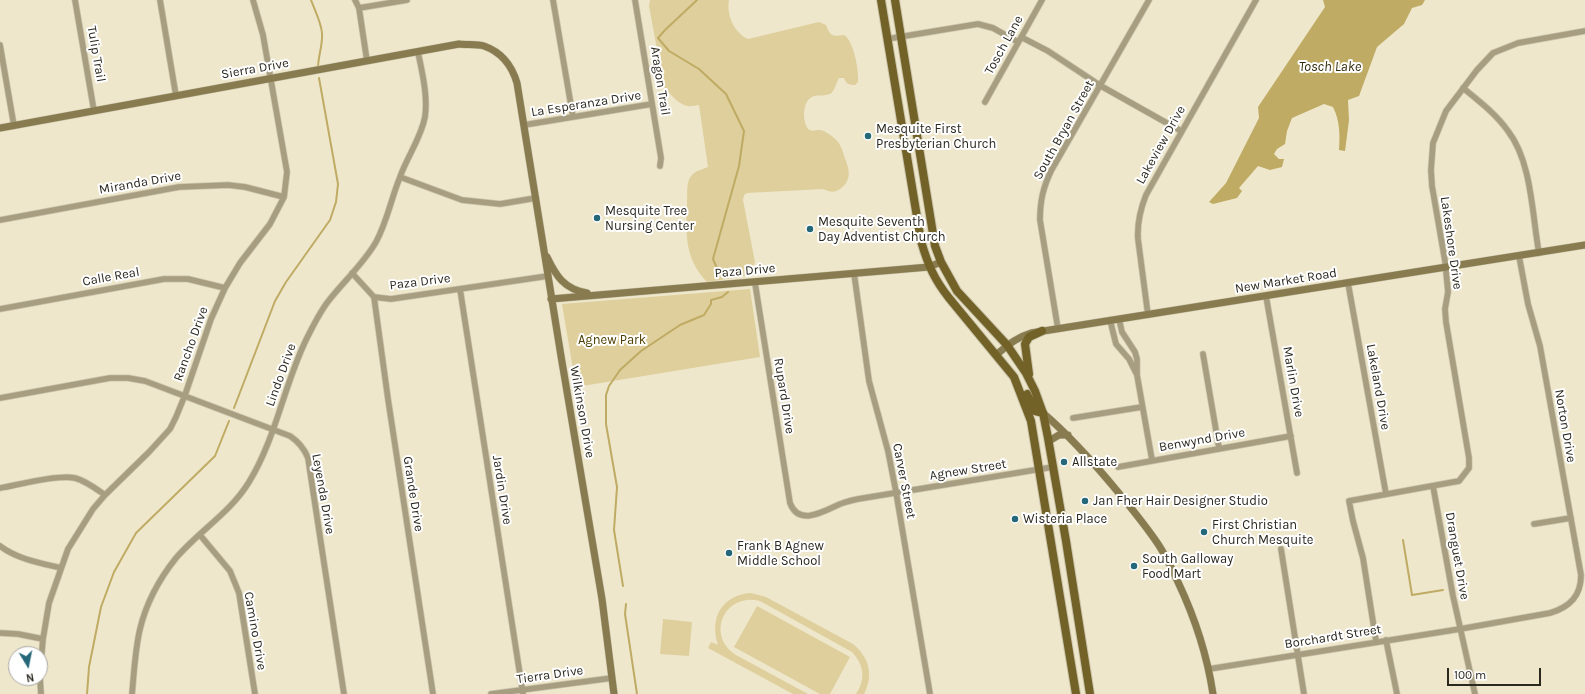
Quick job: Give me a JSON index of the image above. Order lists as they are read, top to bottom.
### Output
{
  "streets": {
    "street": [
      "Tosch Lane",
      "Tulip Trail",
      "Sierra Drive",
      "Aragon Trail",
      "La Esperanza Drive",
      "South Bryan Street",
      "Lakeview Drive",
      "Miranda Drive",
      "Lakeshore Drive",
      "Paza Drive",
      "Calle Real",
      "New Market Road",
      "Rancho Drive",
      "Lindo Drive",
      "Marlin Drive",
      "Lakeland Drive",
      "Rupard Drive",
      "Wilkinson Drive",
      "Norton Drive",
      "Benwynd Drive",
      "Agnew Street",
      "Carver Street",
      "Jardin Drive",
      "Leyenda Drive",
      "Grande Drive",
      "Dranguet Drive",
      "Camino Drive",
      "Borchardt Street",
      "Tierra Drive"
    ]
  },
  "crossings": [
    ["Tulip Trail", "Sierra Drive"],
    ["Sierra Drive", "Rancho Drive"],
    ["Sierra Drive", "Lindo Drive"],
    ["Sierra Drive", "Wilkinson Drive"],
    ["Aragon Trail", "La Esperanza Drive"],
    ["La Esperanza Drive", "Wilkinson Drive"],
    ["South Bryan Street", "New Market Road"],
    ["Lakeview Drive", "New Market Road"],
    ["Miranda Drive", "Rancho Drive"],
    ["Lakeshore Drive", "New Market Road"],
    ["Lakeshore Drive", "Lakeland Drive"],
    ["Lakeshore Drive", "Dranguet Drive"],
    ["Lakeshore Drive", "Borchardt Street"],
    ["Paza Drive", "Lindo Drive"],
    ["Paza Drive", "Rupard Drive"],
    ["Paza Drive", "Wilkinson Drive"],
    ["Paza Drive", "Carver Street"],
    ["Paza Drive", "Jardin Drive"],
    ["Paza Drive", "Grande Drive"],
    ["Calle Real", "Rancho Drive"],
    ["New Market Road", "Marlin Drive"],
    ["New Market Road", "Lakeland Drive"],
    ["New Market Road", "Norton Drive"],
    ["Rancho Drive", "Leyenda Drive"],
    ["Lindo Drive", "Leyenda Drive"],
    ["Lindo Drive", "Camino Drive"],
    ["Marlin Drive", "Benwynd Drive"],
    ["Rupard Drive", "Agnew Street"],
    ["Wilkinson Drive", "Tierra Drive"],
    ["Norton Drive", "Dranguet Drive"],
    ["Norton Drive", "Borchardt Street"],
    ["Agnew Street", "Carver Street"],
    ["Jardin Drive", "Tierra Drive"],
    ["Dranguet Drive", "Borchardt Street"]
  ],
  "water": ["Tosch Lake"],
  "parks": ["Agnew Park"],
  "places": [
    "Mesquite First Presbyterian Church",
    "Mesquite Tree Nursing Center",
    "Mesquite Seventh Day Adventist Church",
    "Allstate",
    "Jan Fher Hair Designer Studio",
    "Wisteria Place",
    "First Christian Church Mesquite",
    "Frank B Agnew Middle School",
    "South Galloway Food Mart"
  ],
  "scale_bar": "100 m",
  "north": "bottom"
}
